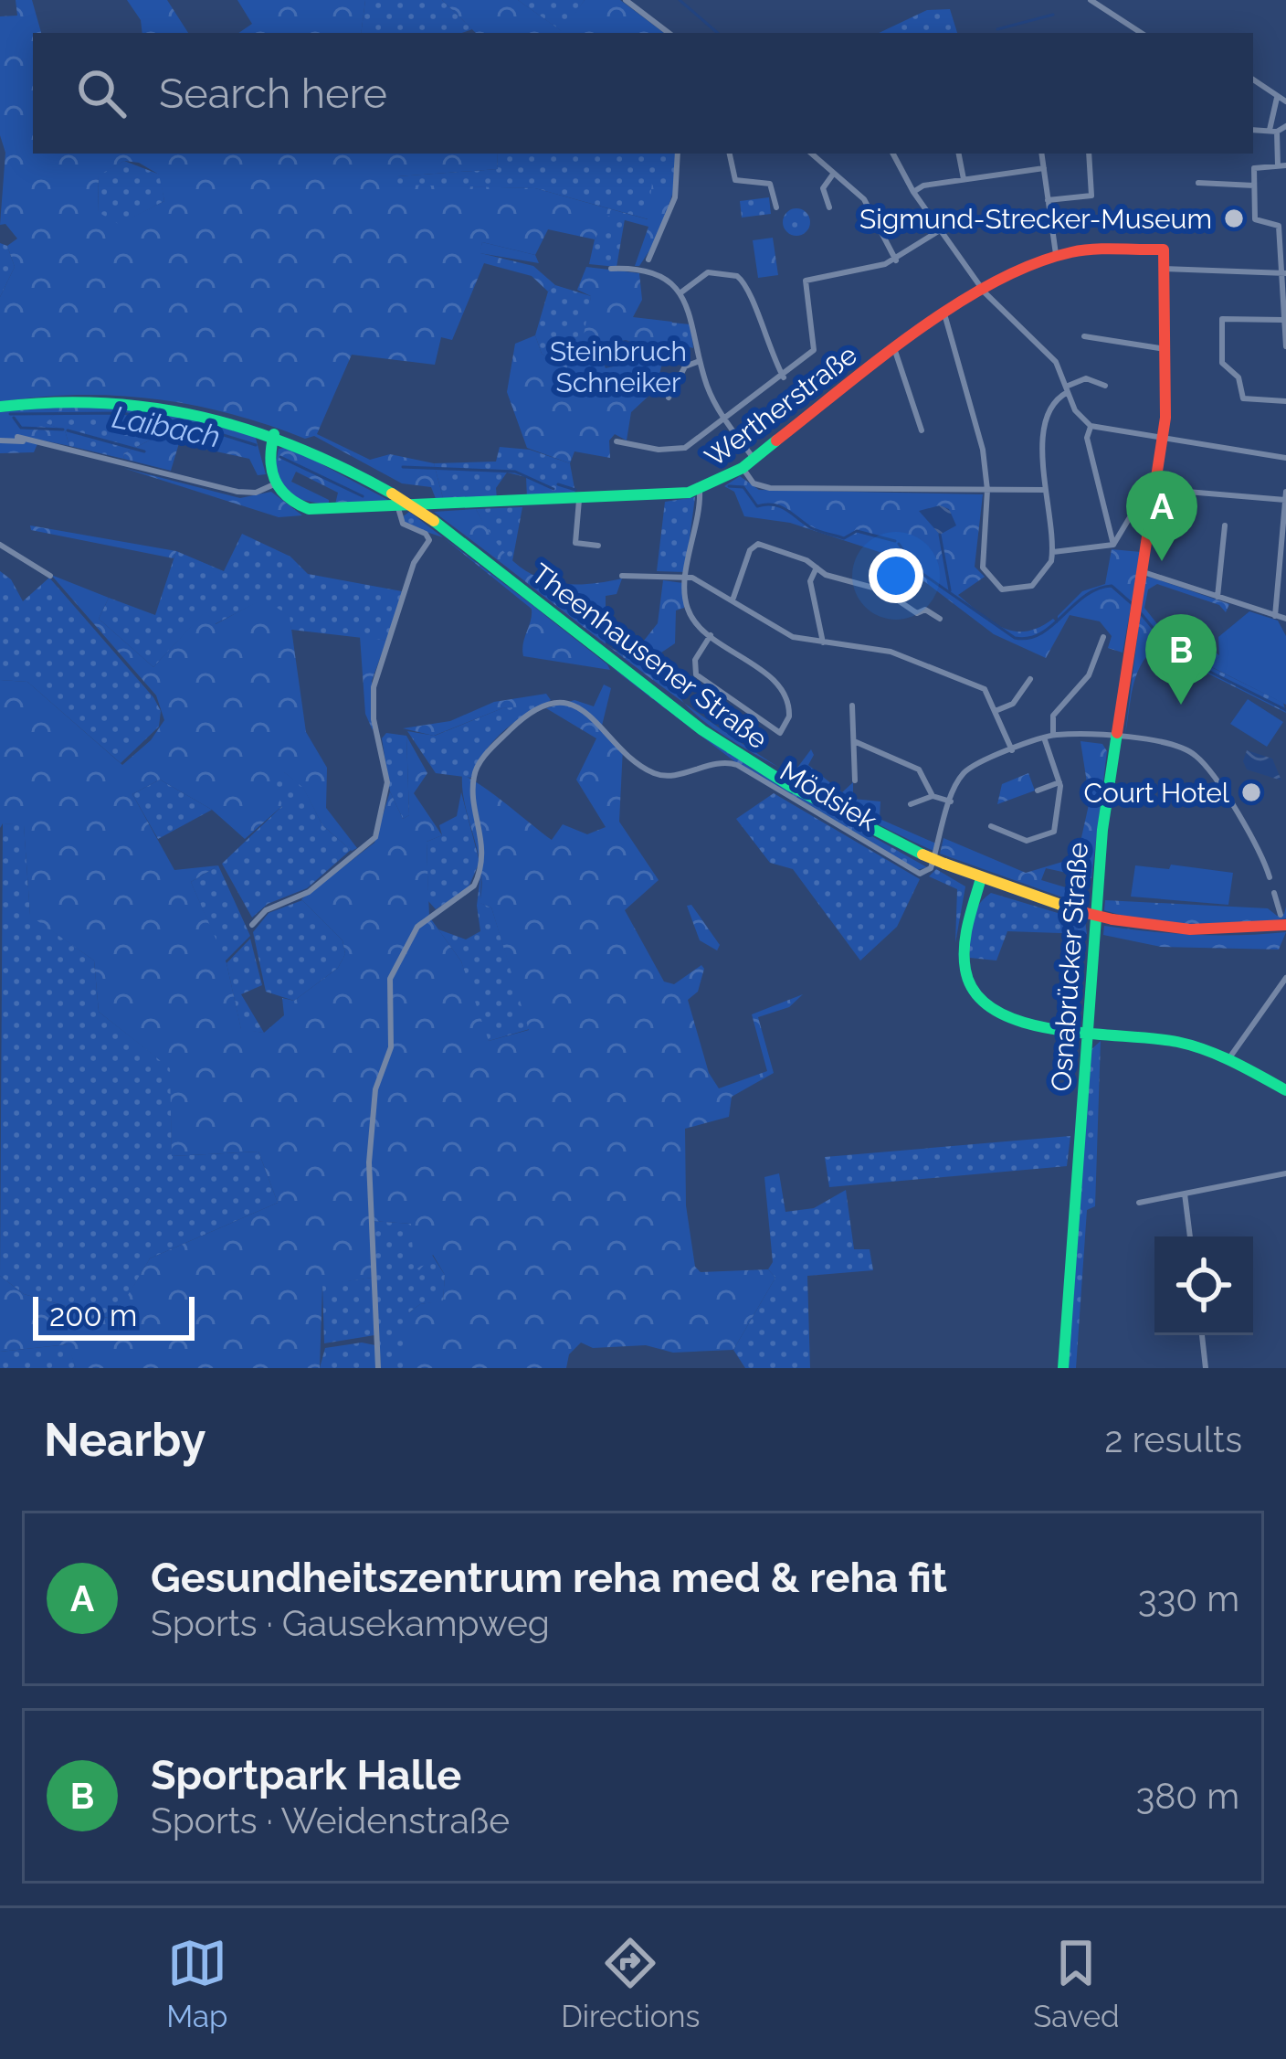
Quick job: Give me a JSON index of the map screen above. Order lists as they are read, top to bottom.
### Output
{
  "streets": {
    "street": [
      "Wertherstraße",
      "Theenhausener Straße",
      "Mödsiek",
      "Osnabrücker Straße"
    ]
  },
  "crossings": [
    ["Wertherstraße", "Osnabrücker Straße"],
    ["Mödsiek", "Osnabrücker Straße"]
  ],
  "water": ["Laibach"],
  "parks": ["Steinbruch Schneiker"],
  "places": ["Sigmund-Strecker-Museum", "Court Hotel"],
  "scale_bar": "200 m",
  "page": {
    "search": "Search here",
    "pins": ["A", "B"],
    "scale": "200 m",
    "heading": ["Nearby", "2 results"],
    "list": [
      {
        "mark": "A",
        "name": "Gesundheitszentrum reha med & reha fit",
        "note": "Sports · Gausekampweg",
        "value": "330 m"
      },
      {
        "mark": "B",
        "name": "Sportpark Halle",
        "note": "Sports · Weidenstraße",
        "value": "380 m"
      }
    ],
    "nav": ["Map", "Directions", "Saved"]
  }
}
